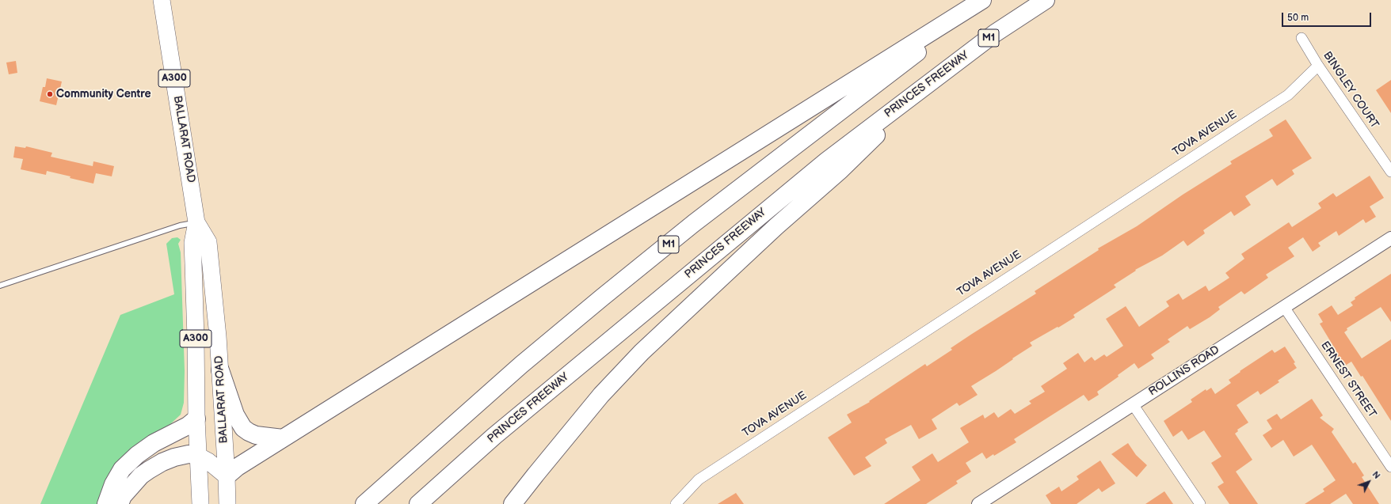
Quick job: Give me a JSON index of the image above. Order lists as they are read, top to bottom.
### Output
{
  "streets": {
    "highway": [
      "M1",
      "A300",
      "PRINCES FREEWAY",
      "BALLARAT ROAD"
    ],
    "street": [
      "BINGLEY COURT",
      "TOVA AVENUE",
      "ROLLINS ROAD",
      "ERNEST STREET"
    ]
  },
  "crossings": [
    ["BINGLEY COURT", "TOVA AVENUE"],
    ["ROLLINS ROAD", "ERNEST STREET"]
  ],
  "places": ["Community Centre"],
  "scale_bar": "50 m",
  "north": "top right"
}
